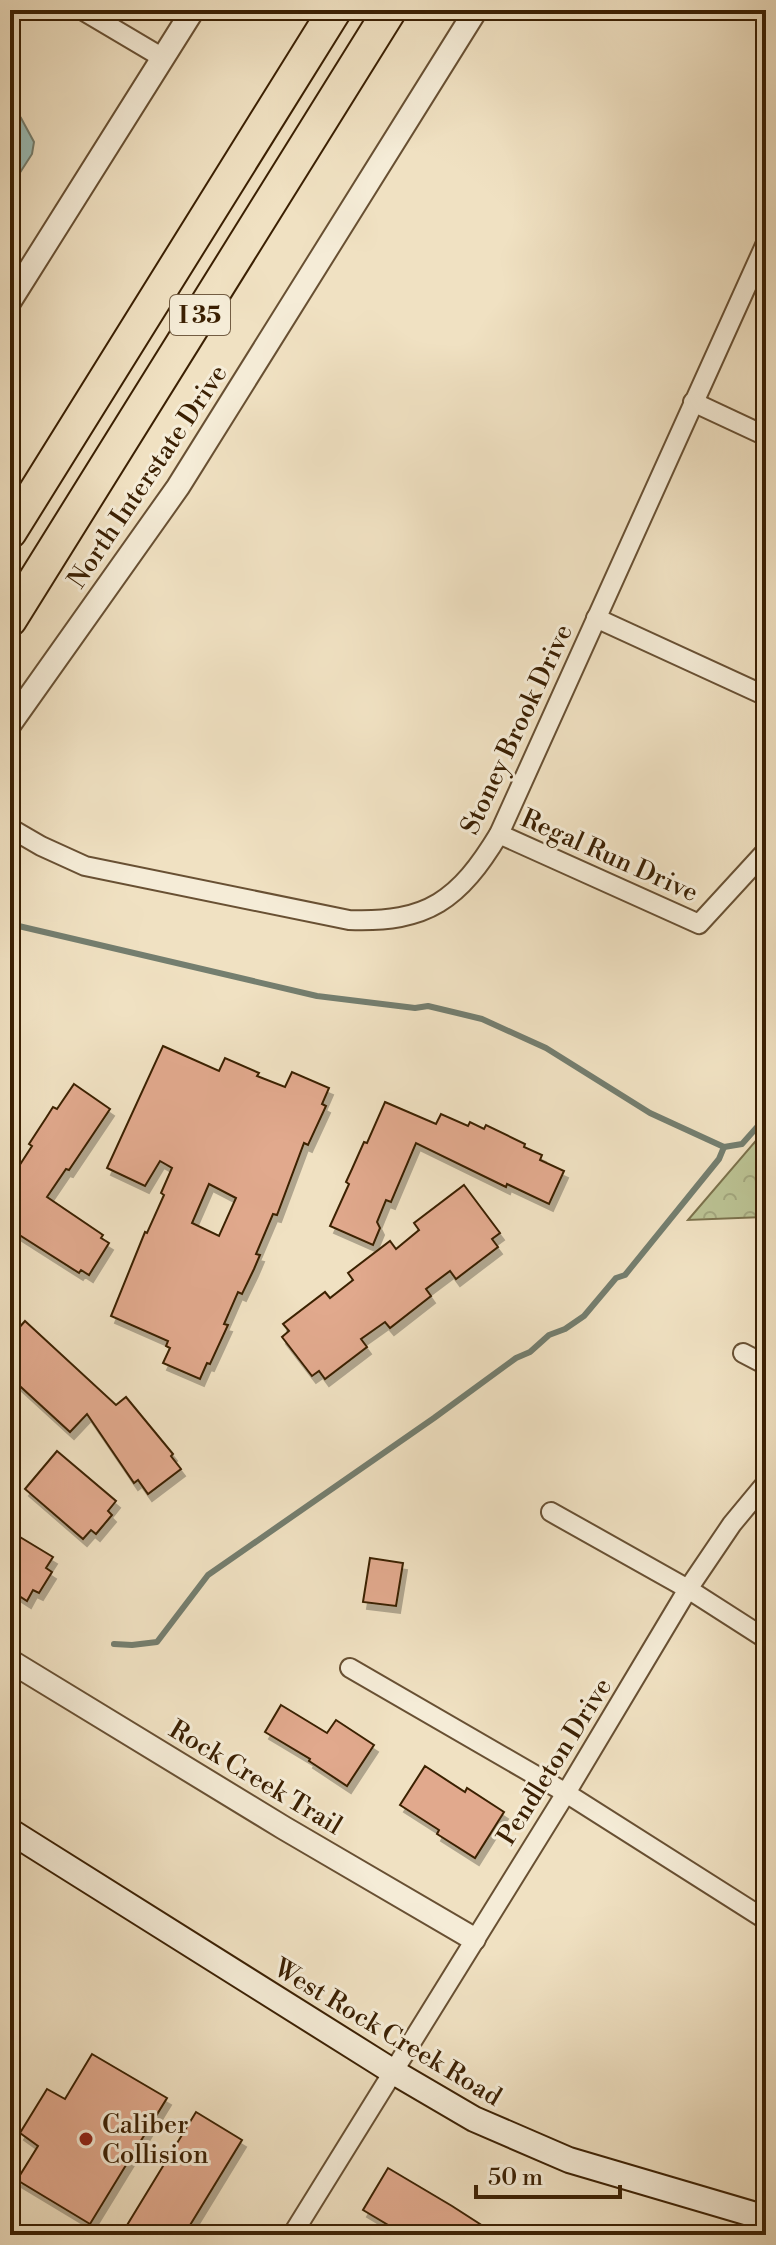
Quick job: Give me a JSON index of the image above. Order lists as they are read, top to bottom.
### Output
{
  "streets": {
    "highway": ["I 35"],
    "main road": ["West Rock Creek Road"],
    "street": [
      "North Interstate Drive",
      "Stoney Brook Drive",
      "Regal Run Drive",
      "Pendleton Drive",
      "Rock Creek Trail"
    ]
  },
  "crossings": [
    ["Stoney Brook Drive", "Regal Run Drive"],
    ["Pendleton Drive", "Rock Creek Trail"],
    ["Pendleton Drive", "West Rock Creek Road"]
  ],
  "places": ["Caliber Collision"],
  "scale_bar": "50 m"
}
